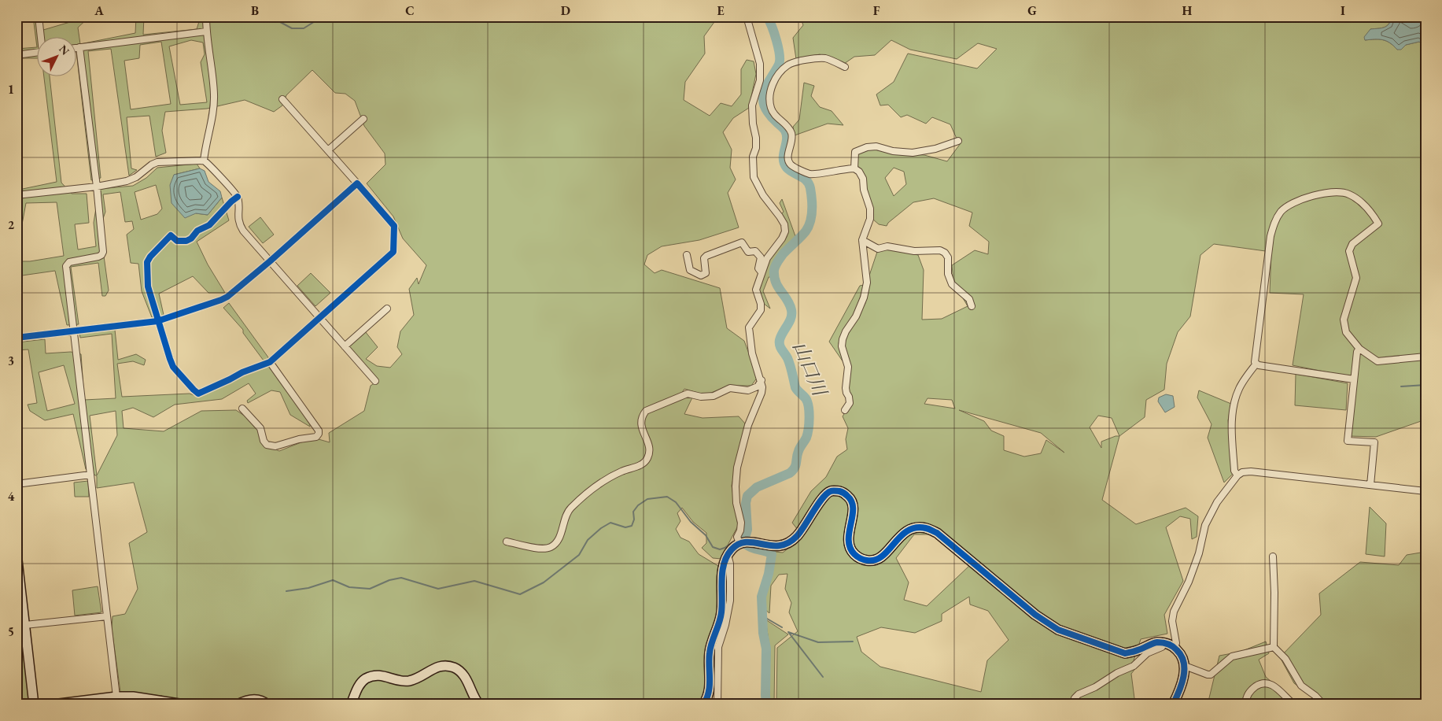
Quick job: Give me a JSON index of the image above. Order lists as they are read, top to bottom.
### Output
{
  "water": ["山口川"],
  "north": "top right",
  "grid": {
    "columns": [
      "A",
      "B",
      "C",
      "D",
      "E",
      "F",
      "G",
      "H",
      "I"
    ],
    "rows": [
      "1",
      "2",
      "3",
      "4",
      "5"
    ]
  }
}
